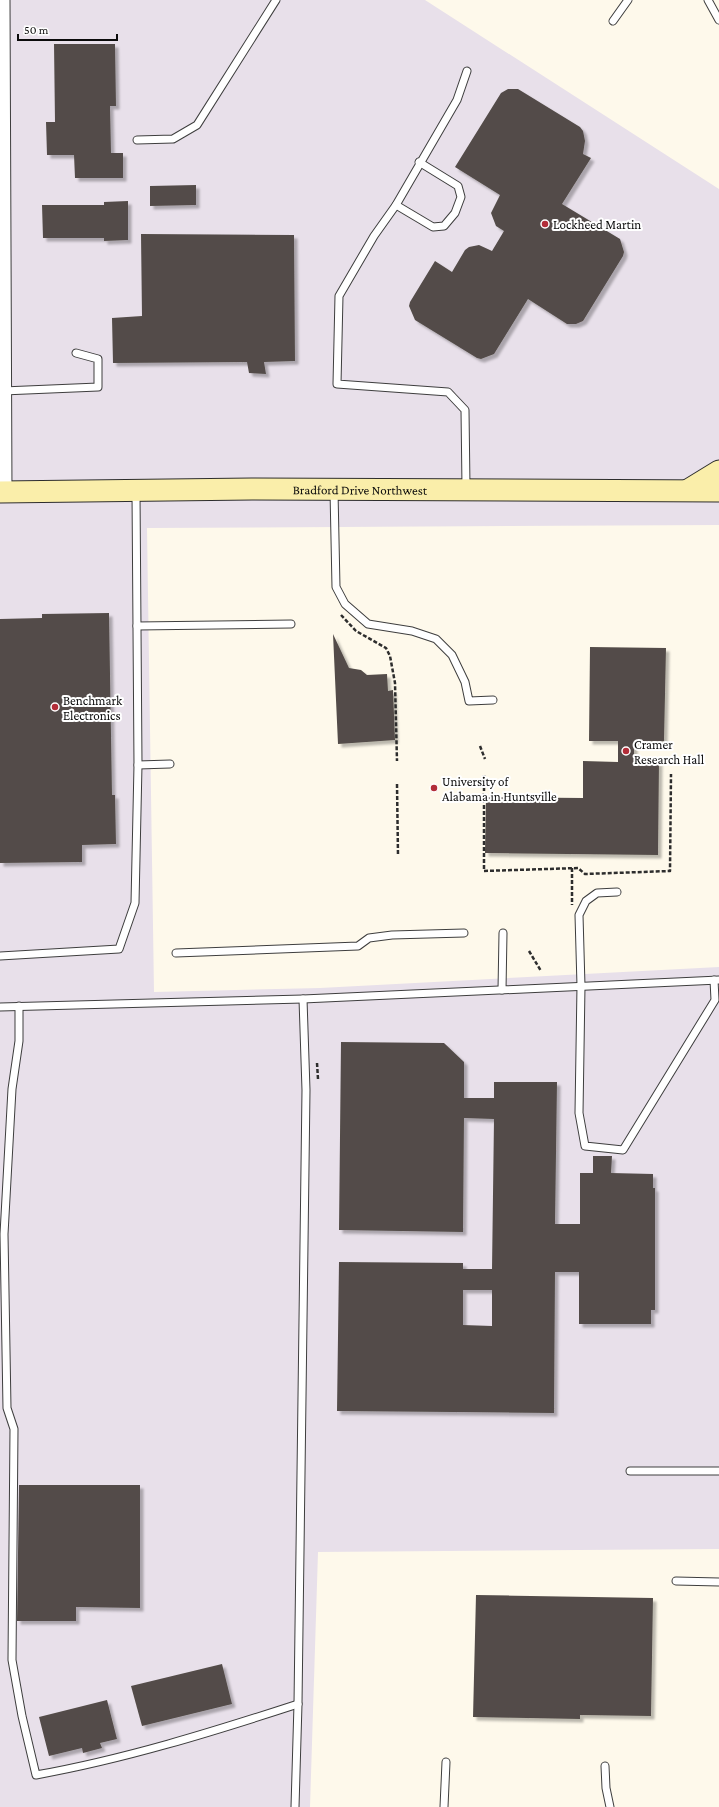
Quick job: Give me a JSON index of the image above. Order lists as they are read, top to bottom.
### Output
{
  "streets": {
    "main road": ["Bradford Drive Northwest"]
  },
  "places": [
    "Lockheed Martin",
    "Benchmark Electronics",
    "Cramer Research Hall",
    "University of Alabama in Huntsville"
  ],
  "scale_bar": "50 m"
}
